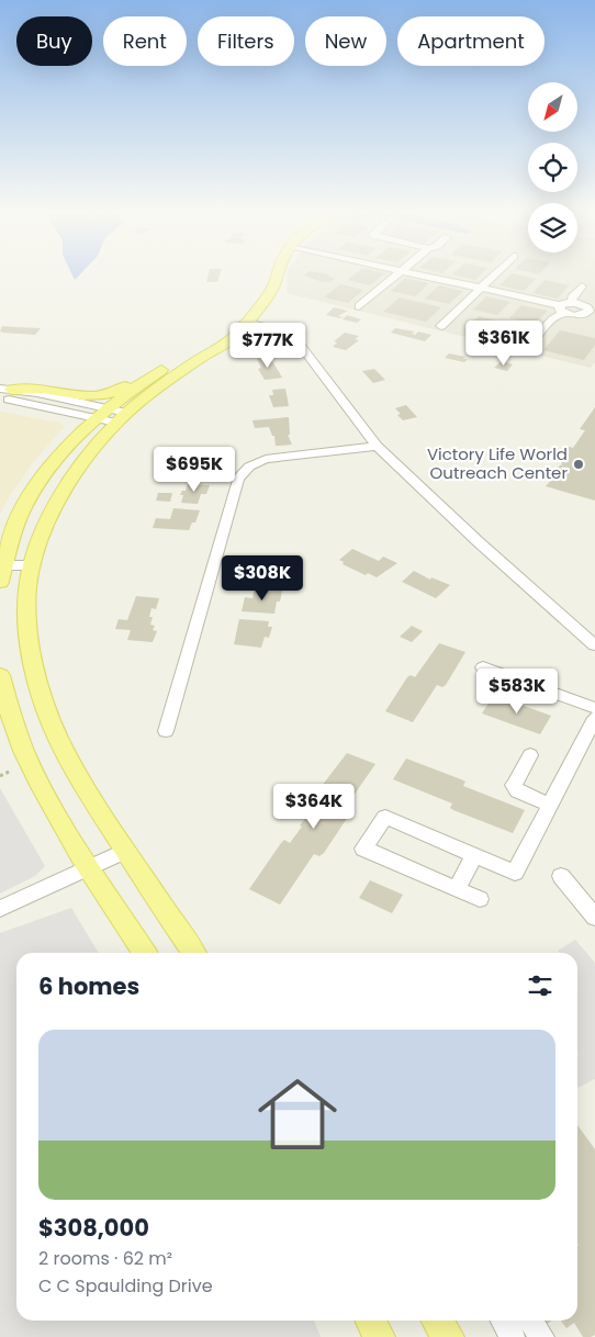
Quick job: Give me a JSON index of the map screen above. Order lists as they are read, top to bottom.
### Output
{
  "places": ["Victory Life World Outreach Center"],
  "north": "bottom left",
  "page": {
    "chip": [
      "Buy",
      "Rent",
      "Filters",
      "New",
      "Apartment"
    ],
    "price": [
      "$361K",
      "$777K",
      "$695K",
      "$308K",
      "$583K",
      "$364K"
    ],
    "heading": "6 homes",
    "list": [
      {
        "name": "$308,000",
        "note": "2 rooms · 62 m² · C C Spaulding Drive"
      }
    ]
  }
}
